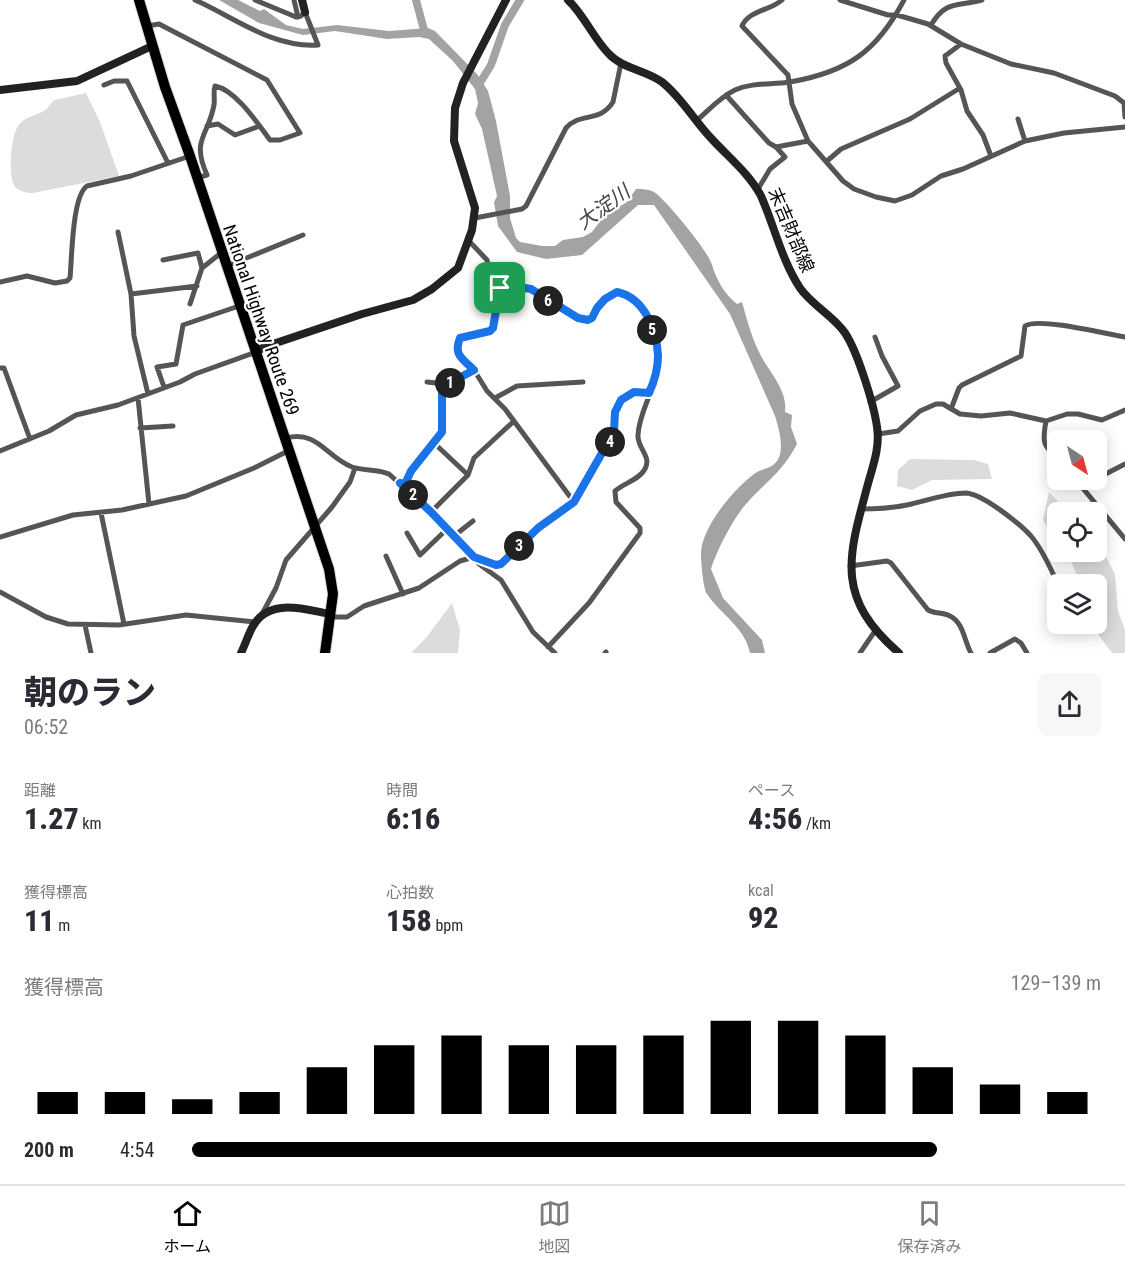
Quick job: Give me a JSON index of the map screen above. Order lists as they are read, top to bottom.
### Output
{
  "streets": {
    "highway": ["National Highway Route 269"],
    "main road": ["末吉財部線"]
  },
  "water": ["大淀川"],
  "north": "bottom right",
  "page": {
    "pins": [
      "6",
      "5",
      "1",
      "4",
      "2",
      "3"
    ],
    "heading": ["朝のラン", "06:52"],
    "stats": [
      ["距離", "1.27 km"],
      ["時間", "6:16"],
      ["ペース", "4:56 /km"],
      ["獲得標高", "11 m"],
      ["心拍数", "158 bpm"],
      ["kcal", "92"]
    ],
    "chart": ["獲得標高", "129–139 m"],
    "list": [
      {
        "name": "200 m",
        "note": "4:54"
      }
    ],
    "tabs": ["ホーム", "地図", "保存済み"]
  }
}
